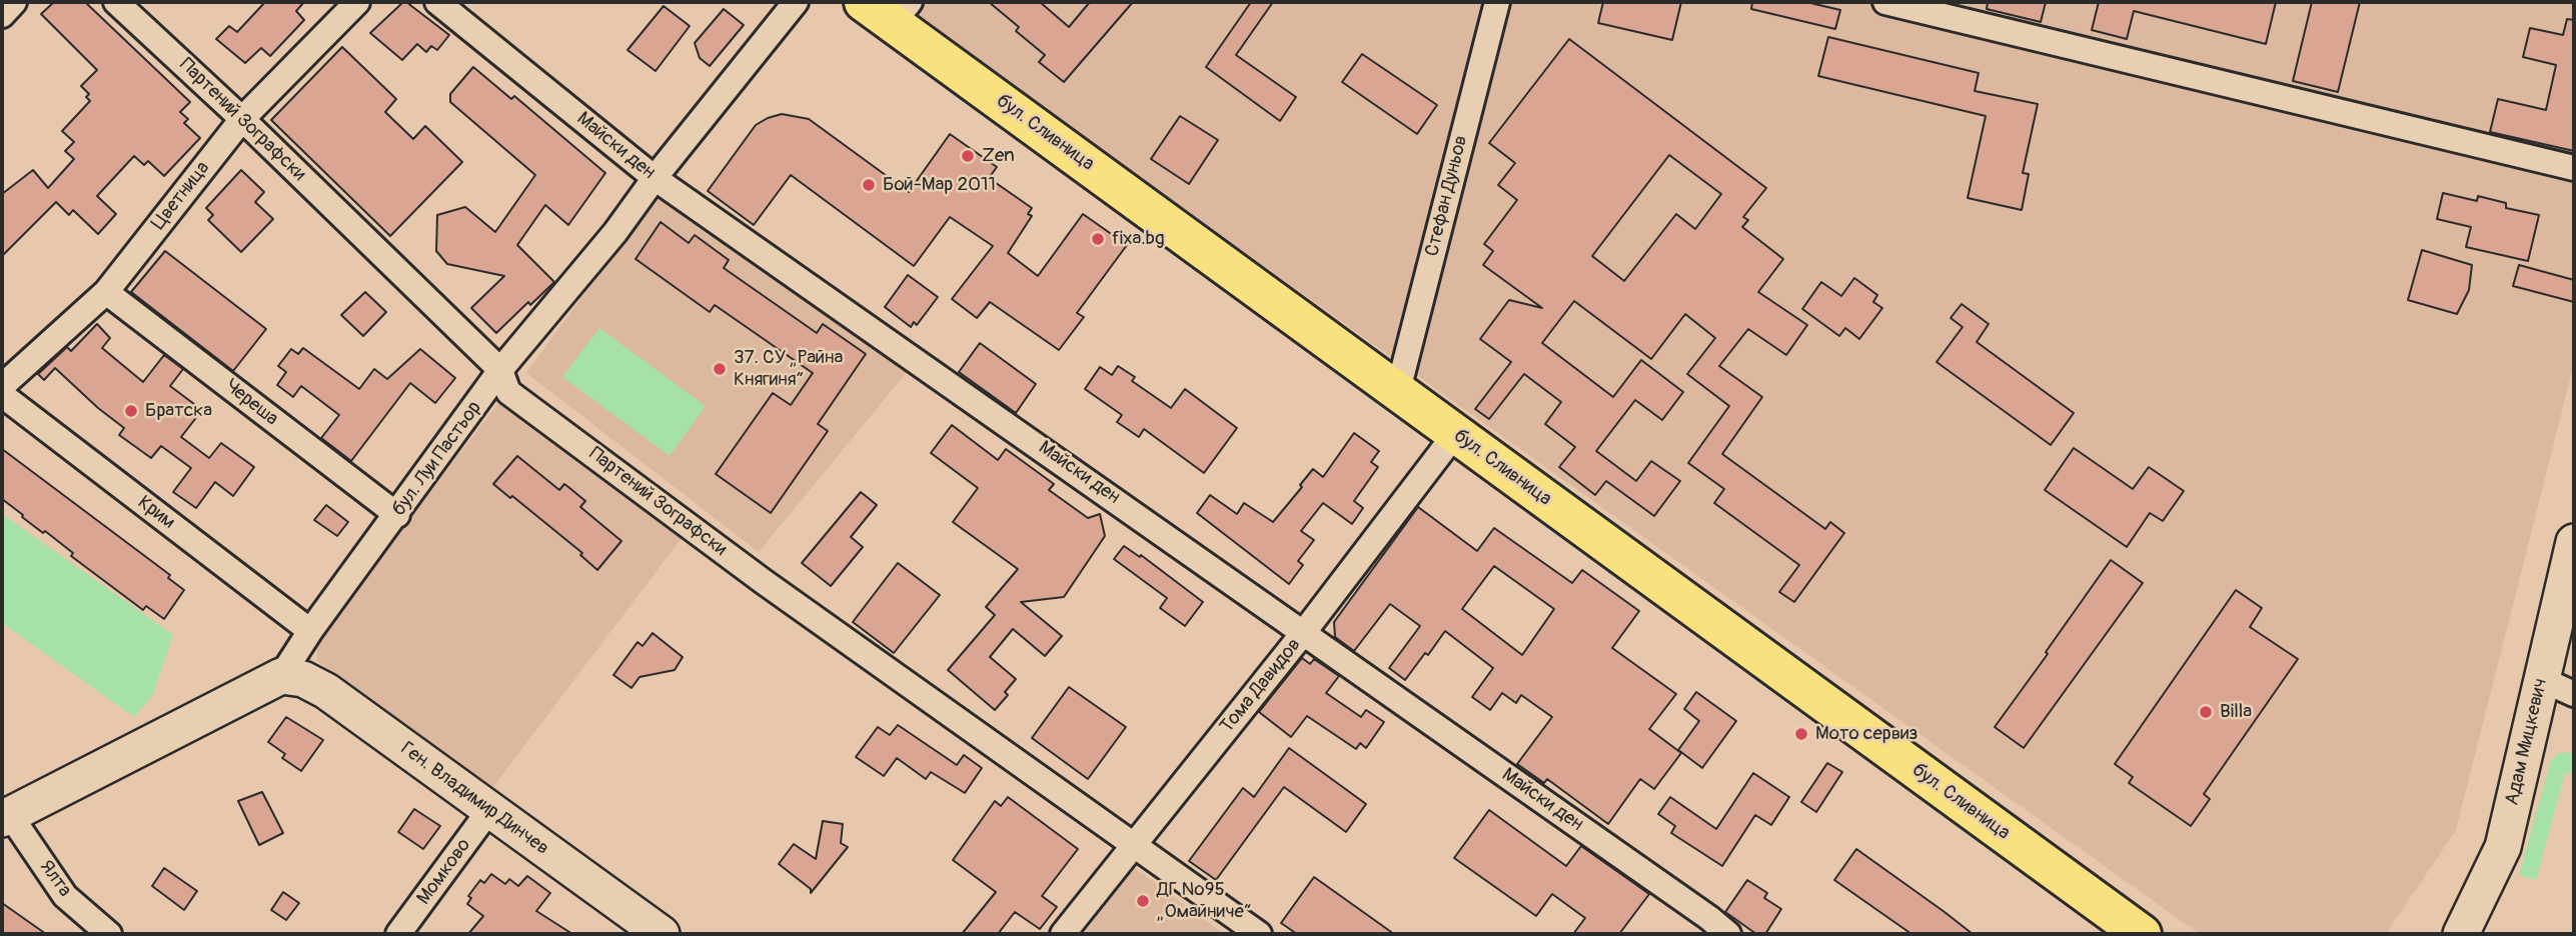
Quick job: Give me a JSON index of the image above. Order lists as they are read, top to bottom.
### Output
{
  "streets": {
    "main road": ["бул. Сливница"],
    "street": [
      "Партений Зографски",
      "Майски ден",
      "Цветница",
      "Стефан Дуньов",
      "Череша",
      "бул. Луи Пастьор",
      "Крим",
      "Тома Давидов",
      "Адам Мицкевич",
      "Ген. Владимир Динчев",
      "Момково",
      "Ялта"
    ]
  },
  "crossings": [
    ["Партений Зографски", "Цветница"],
    ["Партений Зографски", "бул. Луи Пастьор"],
    ["Партений Зографски", "Тома Давидов"],
    ["бул. Сливница", "Стефан Дуньов"],
    ["бул. Сливница", "Тома Давидов"],
    ["Майски ден", "бул. Луи Пастьор"],
    ["Майски ден", "Тома Давидов"],
    ["Цветница", "Череша"],
    ["Череша", "бул. Луи Пастьор"],
    ["бул. Луи Пастьор", "Крим"],
    ["бул. Луи Пастьор", "Ген. Владимир Динчев"],
    ["Ген. Владимир Динчев", "Момково"]
  ],
  "places": [
    "Zen",
    "Бой-Мар 2011",
    "fixa.bg",
    "37. СУ „Райна Княгиня“",
    "Братска",
    "Billa",
    "Мото сервиз",
    "ДГ №95 „Омайниче“"
  ]
}
